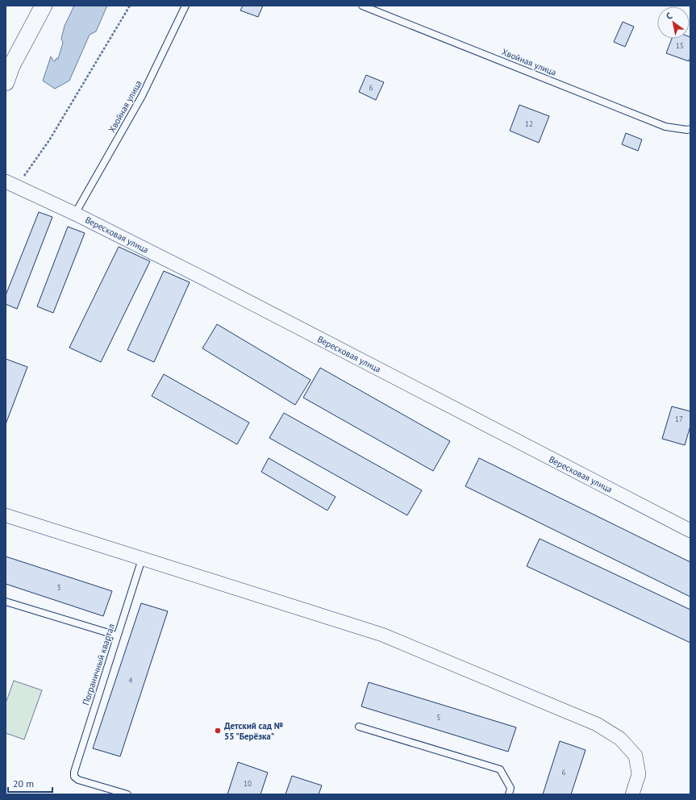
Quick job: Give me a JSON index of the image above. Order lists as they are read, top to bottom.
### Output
{
  "streets": {
    "street": ["Вересковая улица"],
    "lane": ["Хвойная улица", "Пограничный квартал"]
  },
  "crossings": [
    ["Хвойная улица", "Вересковая улица"]
  ],
  "places": ["Детский сад № 55 \"Берёзка\""],
  "house_numbers": [
    "15",
    "6",
    "12",
    "17",
    "3",
    "4",
    "5",
    "6",
    "10"
  ],
  "scale_bar": "20 m",
  "north": "top left"
}
